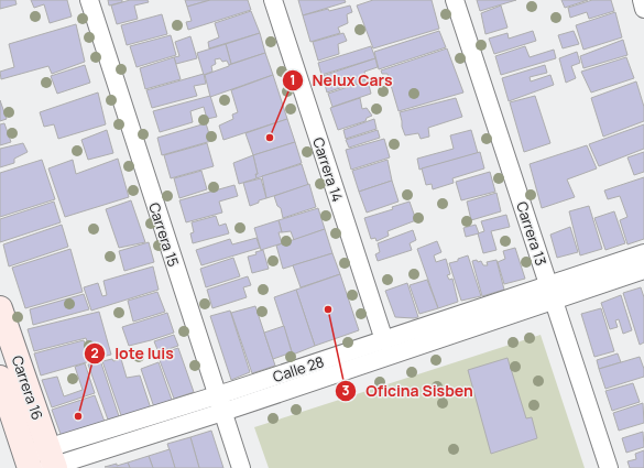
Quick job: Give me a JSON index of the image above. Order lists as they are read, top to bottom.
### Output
{
  "streets": {
    "street": [
      "Carrera 14",
      "Carrera 13",
      "Carrera 15",
      "Calle 28",
      "Carrera 16"
    ]
  },
  "crossings": [
    ["Carrera 14", "Calle 28"],
    ["Carrera 13", "Calle 28"],
    ["Carrera 15", "Calle 28"],
    ["Calle 28", "Carrera 16"]
  ],
  "places": ["Nelux Cars", "Oficina Sisben", "lote luis"]
}
